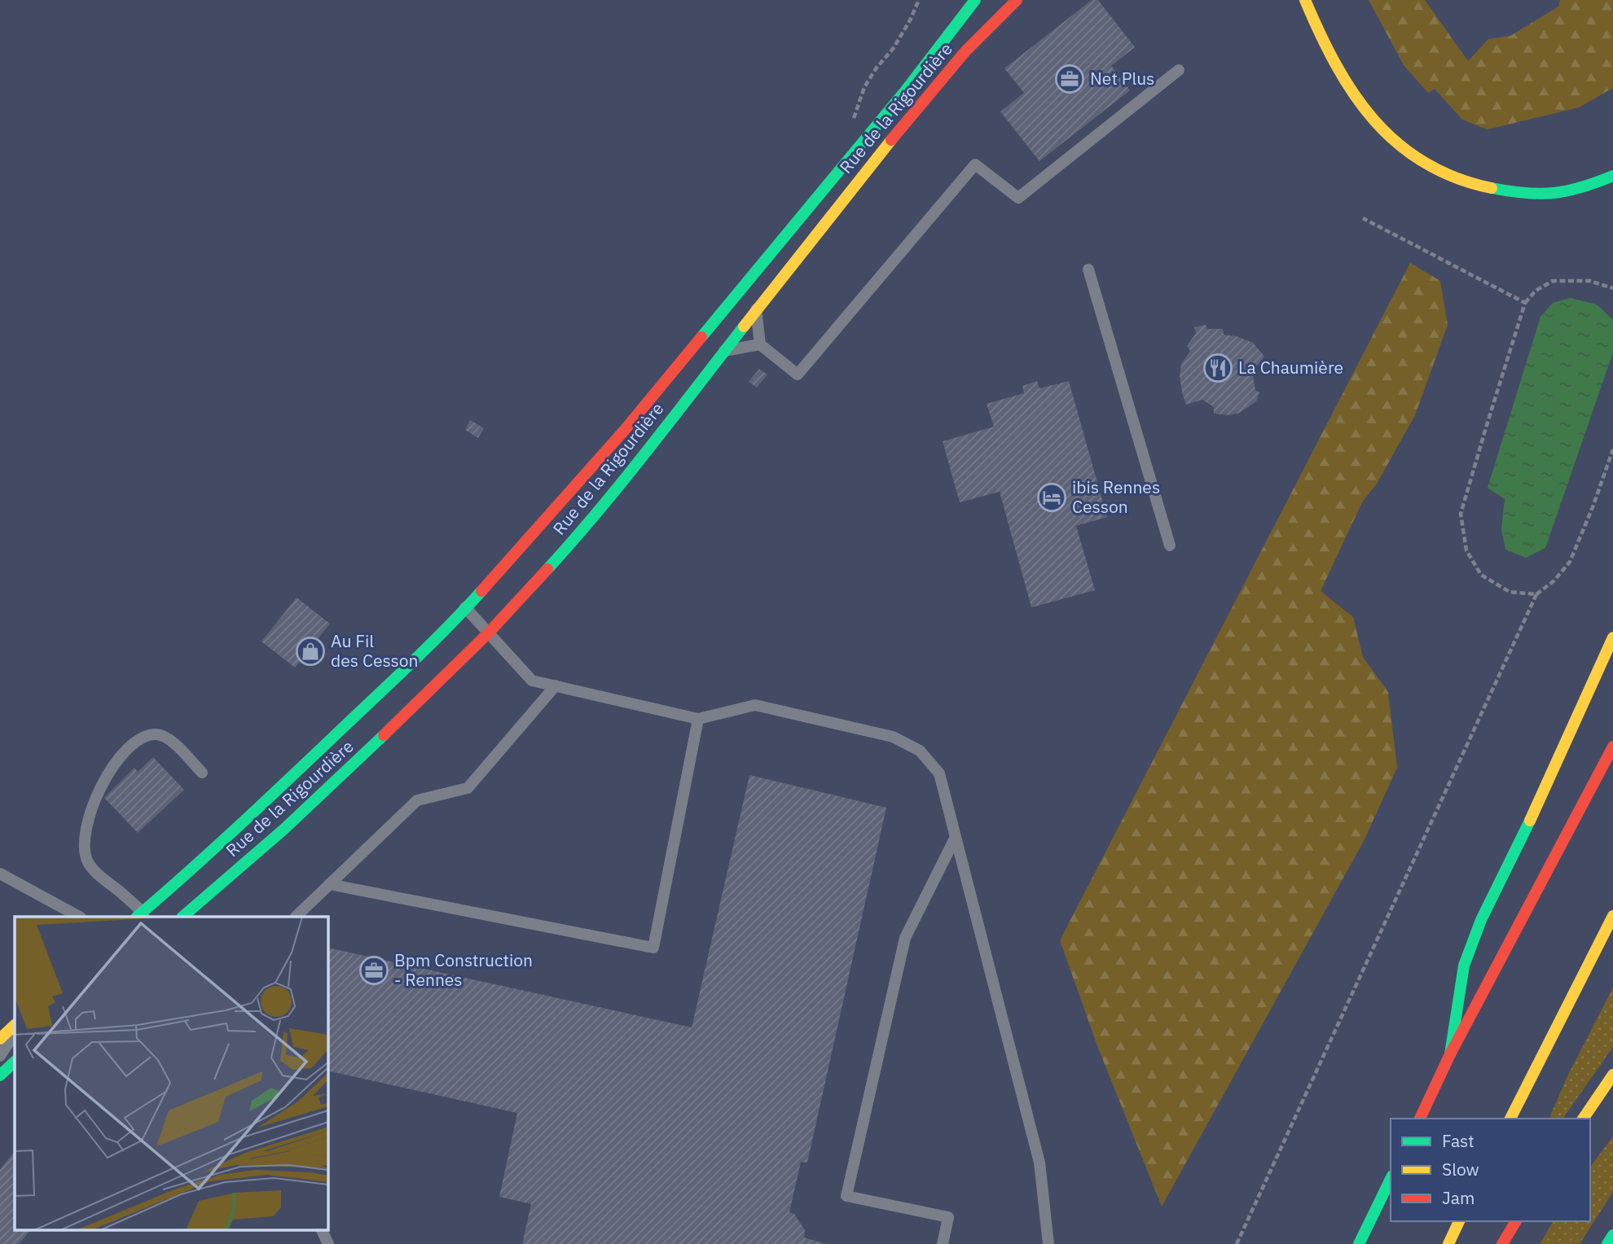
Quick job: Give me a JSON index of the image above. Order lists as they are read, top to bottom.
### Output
{
  "streets": {
    "main road": ["Rue de la Rigourdière"]
  },
  "places": {
    "office": ["Net Plus", "Bpm Construction - Rennes"],
    "restaurant": ["La Chaumière"],
    "hotel": ["ibis Rennes Cesson"],
    "shop": ["Au Fil des Cesson"]
  },
  "legend": ["Fast", "Slow", "Jam"]
}
